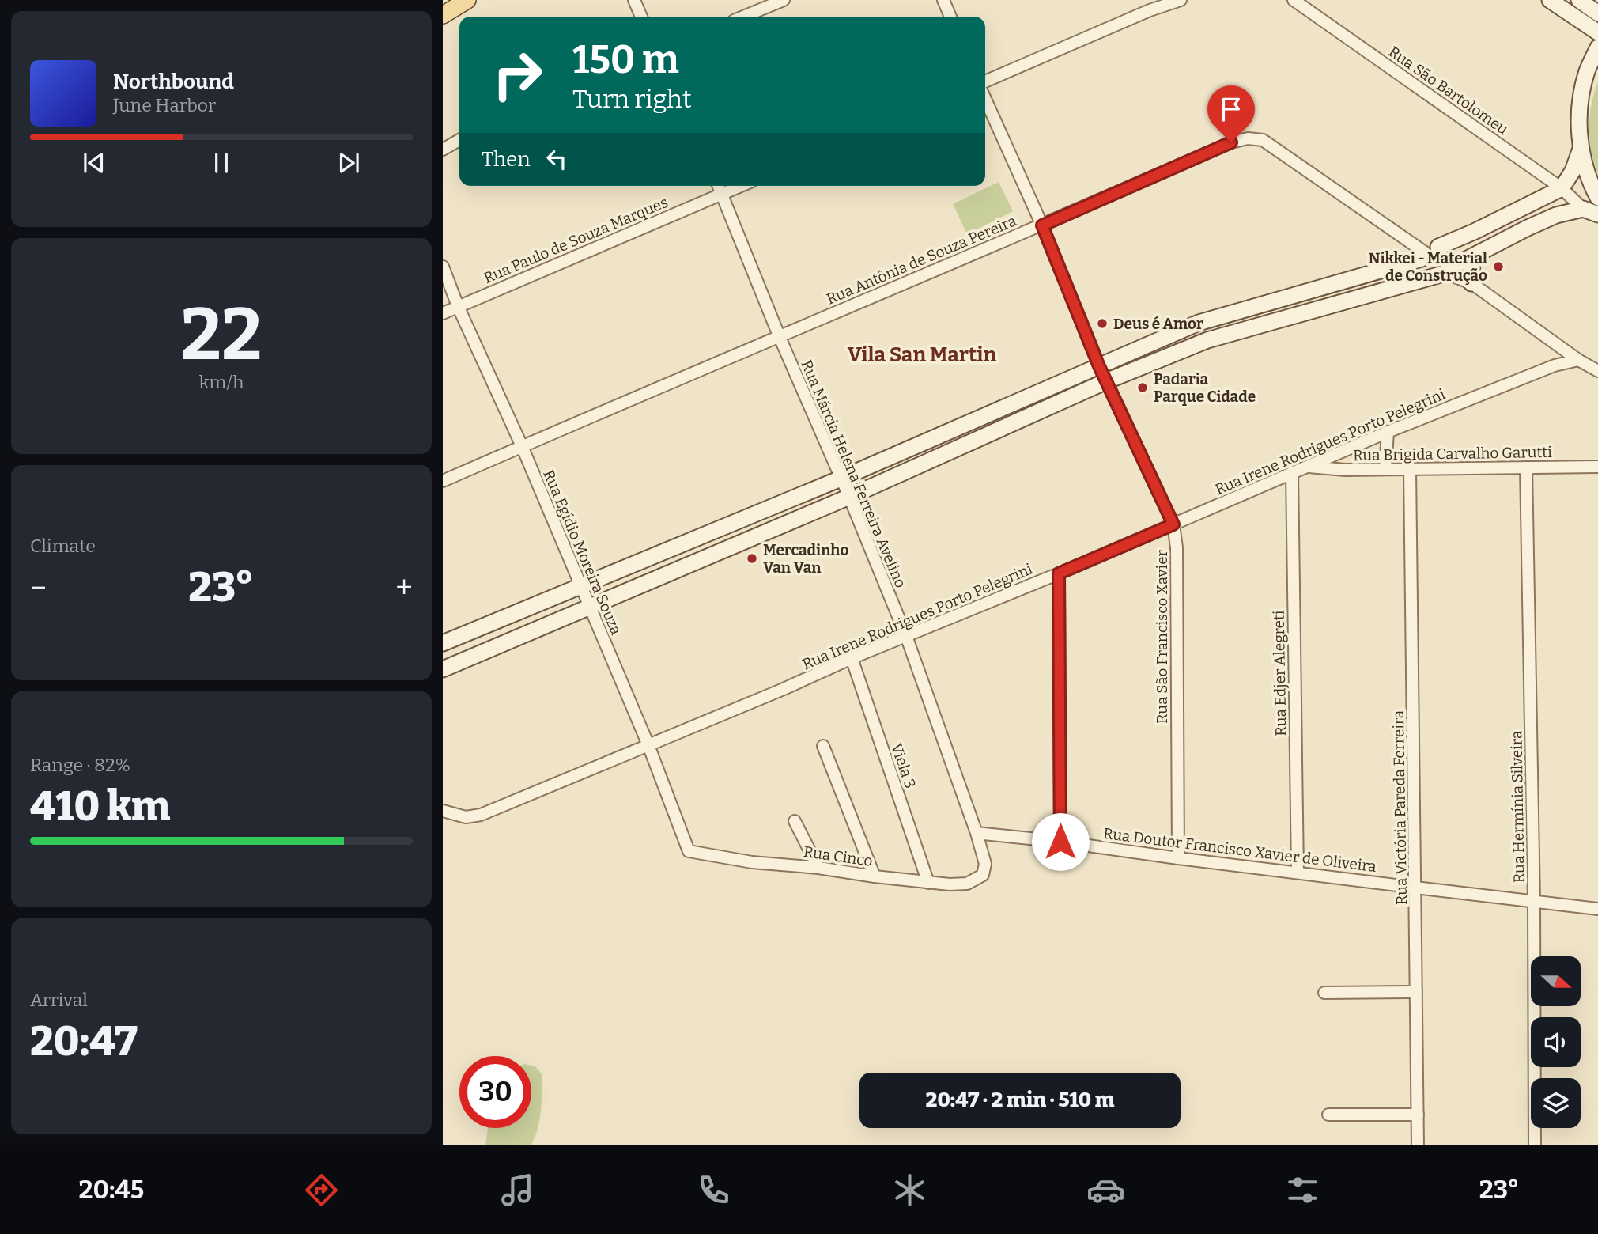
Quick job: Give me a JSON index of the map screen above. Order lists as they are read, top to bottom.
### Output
{
  "streets": {
    "street": [
      "Rua São Bartolomeu",
      "Rua Paulo de Souza Marques",
      "Rua Antônia de Souza Pereira",
      "Rua Irene Rodrigues Porto Pelegrini",
      "Rua Brigida Carvalho Garutti",
      "Rua Márcia Helena Ferreira Avelino",
      "Rua Egídio Moreira Souza",
      "Rua São Francisco Xavier",
      "Rua Edjer Alegreti",
      "Viela 3",
      "Rua Hermínia Silveira",
      "Rua Victória Pareda Ferreira",
      "Rua Doutor Francisco Xavier de Oliveira",
      "Rua Cinco"
    ]
  },
  "crossings": [
    ["Rua Paulo de Souza Marques", "Rua Márcia Helena Ferreira Avelino"],
    ["Rua Paulo de Souza Marques", "Rua Egídio Moreira Souza"],
    ["Rua Antônia de Souza Pereira", "Rua Márcia Helena Ferreira Avelino"],
    ["Rua Antônia de Souza Pereira", "Rua Egídio Moreira Souza"],
    ["Rua Antônia de Souza Pereira", "Rua São Francisco Xavier"],
    ["Rua Irene Rodrigues Porto Pelegrini", "Rua Brigida Carvalho Garutti"],
    ["Rua Irene Rodrigues Porto Pelegrini", "Rua Márcia Helena Ferreira Avelino"],
    ["Rua Irene Rodrigues Porto Pelegrini", "Rua Egídio Moreira Souza"],
    ["Rua Irene Rodrigues Porto Pelegrini", "Rua São Francisco Xavier"],
    ["Rua Irene Rodrigues Porto Pelegrini", "Rua Edjer Alegreti"],
    ["Rua Irene Rodrigues Porto Pelegrini", "Viela 3"],
    ["Rua Brigida Carvalho Garutti", "Rua Hermínia Silveira"],
    ["Rua Brigida Carvalho Garutti", "Rua Victória Pareda Ferreira"],
    ["Rua Márcia Helena Ferreira Avelino", "Rua Doutor Francisco Xavier de Oliveira"],
    ["Rua Márcia Helena Ferreira Avelino", "Rua Cinco"],
    ["Rua Egídio Moreira Souza", "Rua Cinco"],
    ["Rua São Francisco Xavier", "Rua Doutor Francisco Xavier de Oliveira"],
    ["Rua Edjer Alegreti", "Rua Doutor Francisco Xavier de Oliveira"],
    ["Viela 3", "Rua Cinco"],
    ["Rua Hermínia Silveira", "Rua Doutor Francisco Xavier de Oliveira"],
    ["Rua Victória Pareda Ferreira", "Rua Doutor Francisco Xavier de Oliveira"]
  ],
  "districts": ["Vila San Martin"],
  "places": [
    "Nikkei - Material de Construção",
    "Deus é Amor",
    "Padaria Parque Cidade",
    "Mercadinho Van Van"
  ],
  "north": "right",
  "page": {
    "turn": ["150 m", "Turn right"],
    "song": ["Northbound", "June Harbor"],
    "then": "Then",
    "tile": [
      ["22", "km/h"],
      "Climate",
      ["Range · 82%", "410 km"],
      ["Arrival", "20:47"]
    ],
    "heat": ["−", "23°", "+"],
    "limit": "30",
    "trip": "20:47 · 2 min · 510 m",
    "tabs": ["20:45", "23°"]
  }
}
